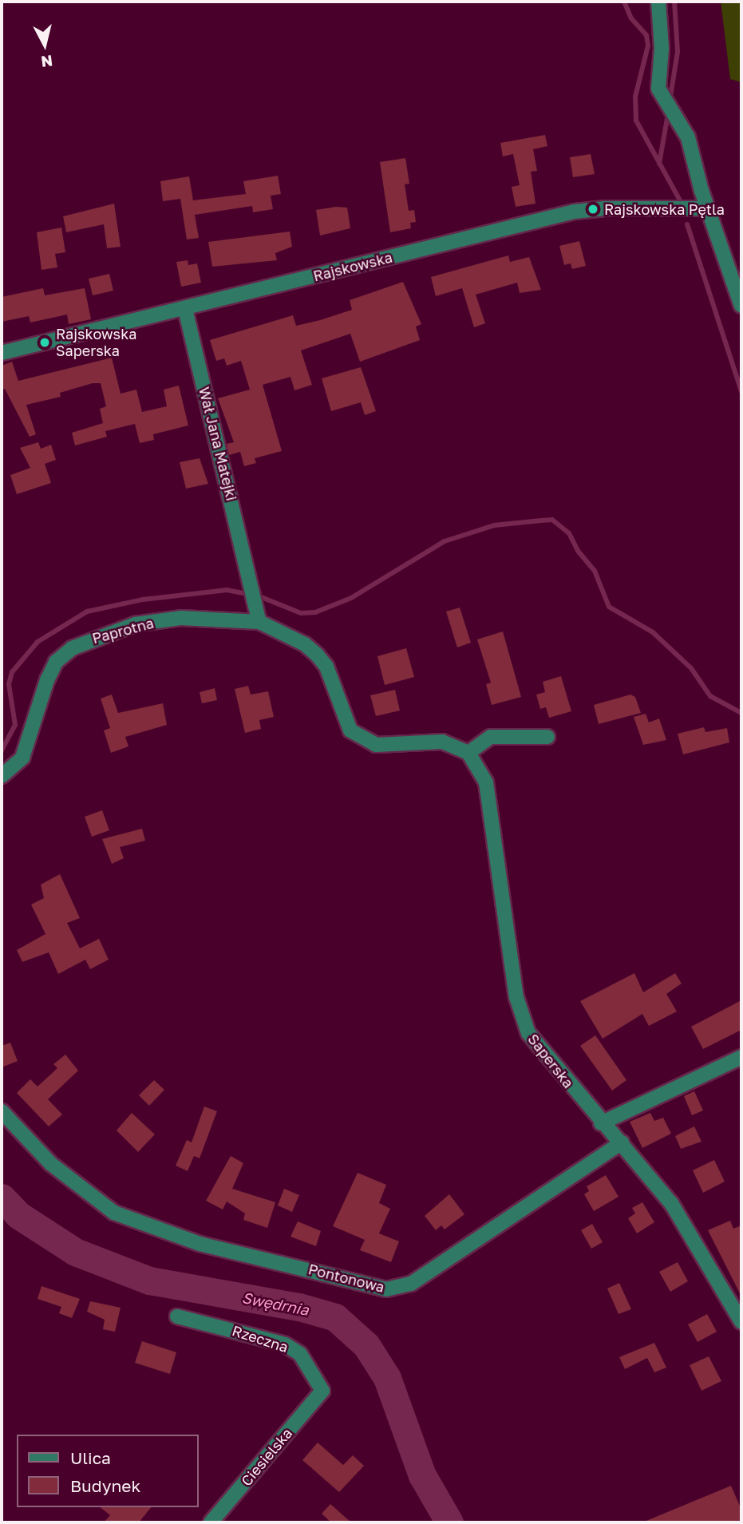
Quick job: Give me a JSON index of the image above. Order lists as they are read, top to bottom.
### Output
{
  "streets": {
    "street": [
      "Rajskowska",
      "Wał Jana Matejki",
      "Paprotna",
      "Saperska",
      "Pontonowa",
      "Rzeczna",
      "Ciesielska"
    ]
  },
  "crossings": [
    ["Rajskowska", "Wał Jana Matejki"],
    ["Wał Jana Matejki", "Paprotna"],
    ["Saperska", "Pontonowa"],
    ["Rzeczna", "Ciesielska"]
  ],
  "water": ["Swędrnia"],
  "places": ["Rajskowska Pętla", "Rajskowska Saperska"],
  "legend": ["Ulica", "Budynek"],
  "north": "bottom"
}
